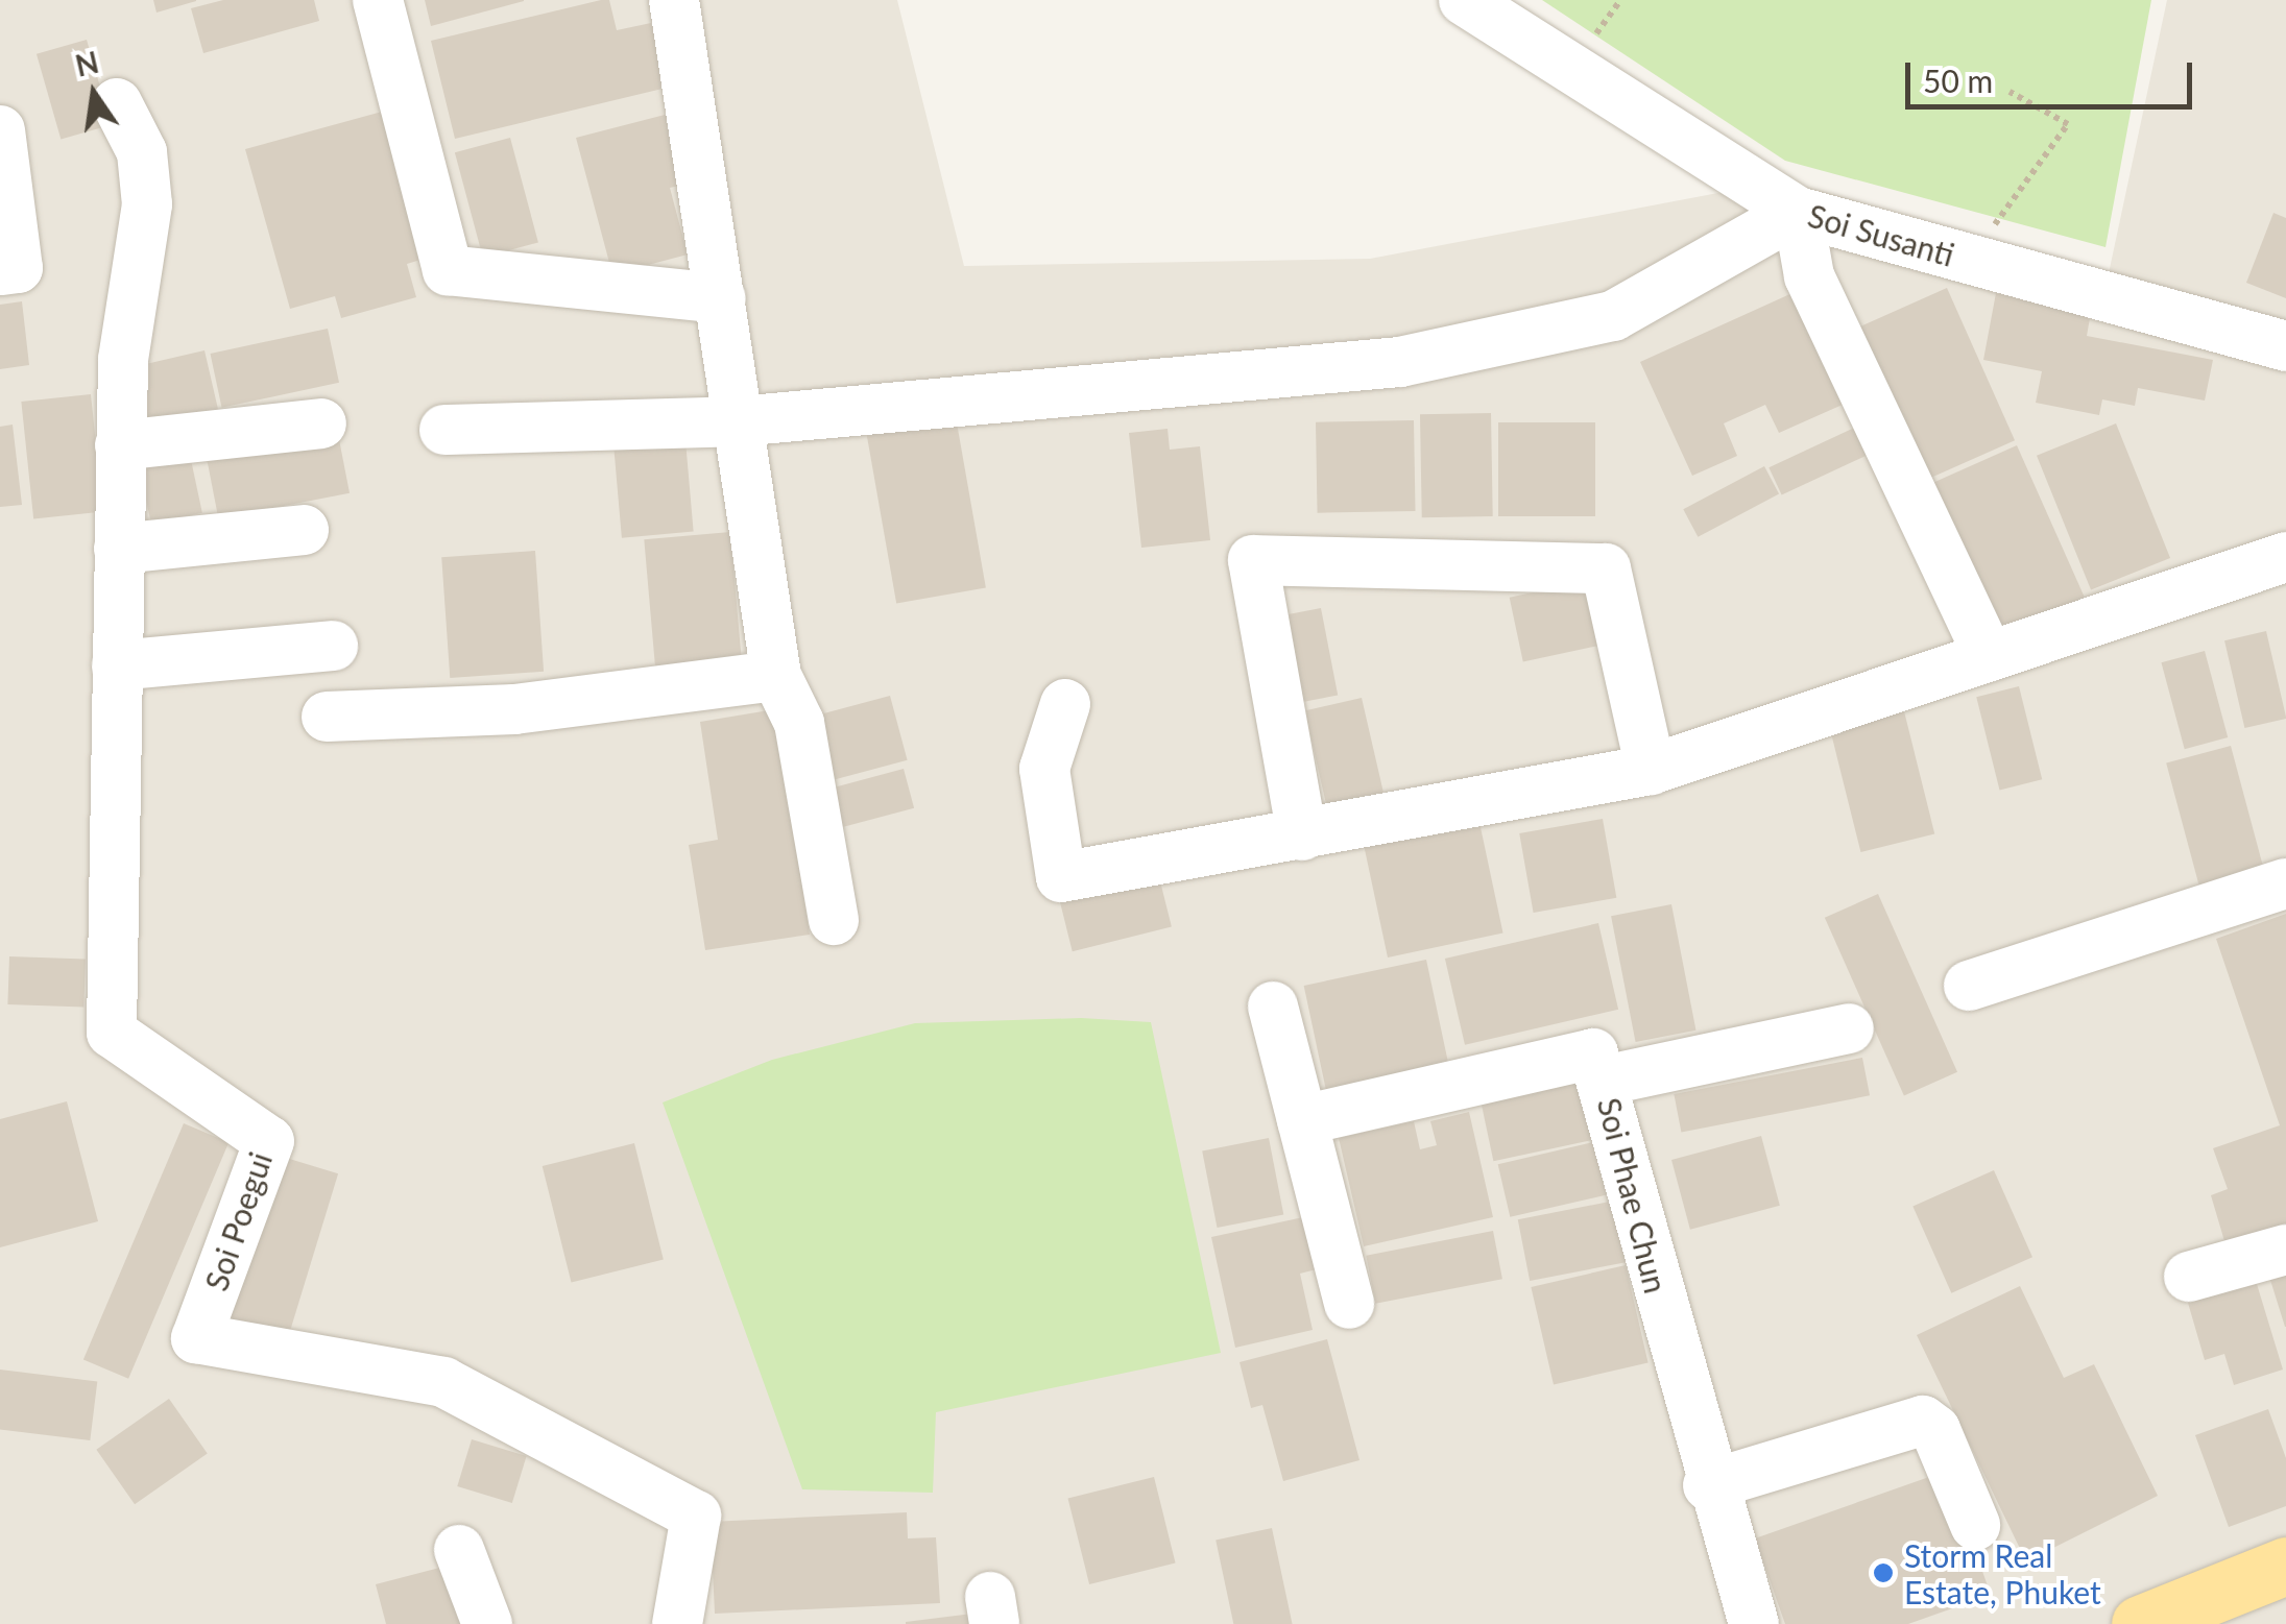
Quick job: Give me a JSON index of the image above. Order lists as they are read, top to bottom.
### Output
{
  "streets": {
    "street": ["Soi Susanti", "Soi Phae Chun", "Soi Poegui"]
  },
  "places": ["Storm Real Estate, Phuket"],
  "scale_bar": "50 m",
  "north": "top"
}
